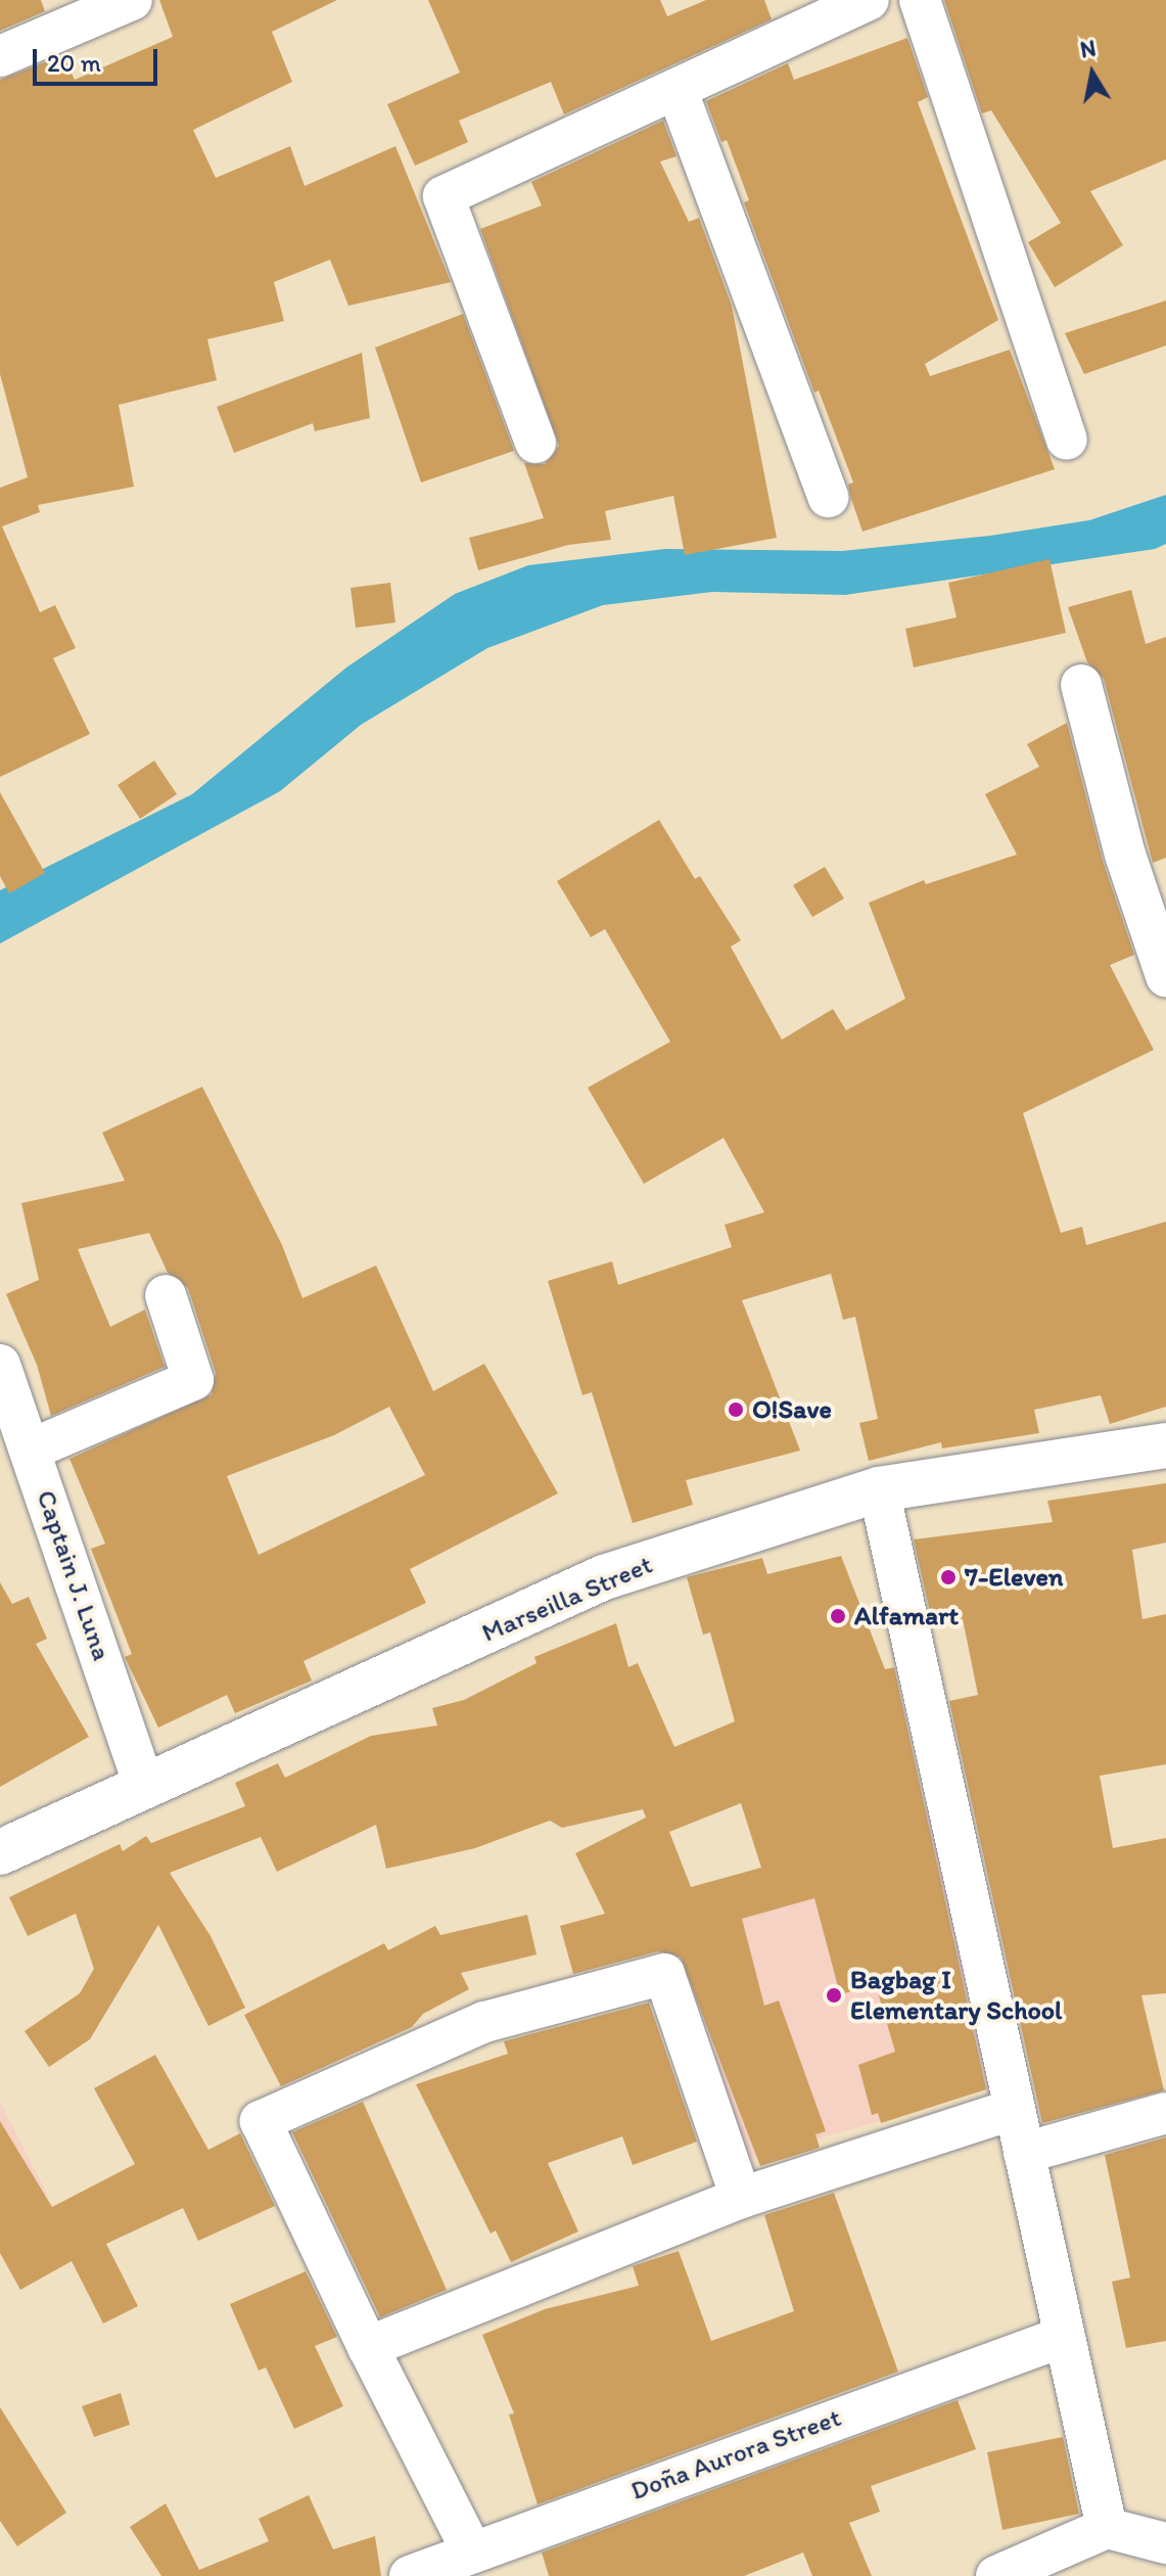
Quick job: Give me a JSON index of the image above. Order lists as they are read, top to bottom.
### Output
{
  "streets": {
    "main road": ["Marseilla Street"],
    "street": ["Captain J. Luna", "Doña Aurora Street"]
  },
  "crossings": [
    ["Captain J. Luna", "Marseilla Street"]
  ],
  "places": [
    "O!Save",
    "7-Eleven",
    "Alfamart",
    "Bagbag I Elementary School"
  ],
  "scale_bar": "20 m",
  "north": "top"
}
